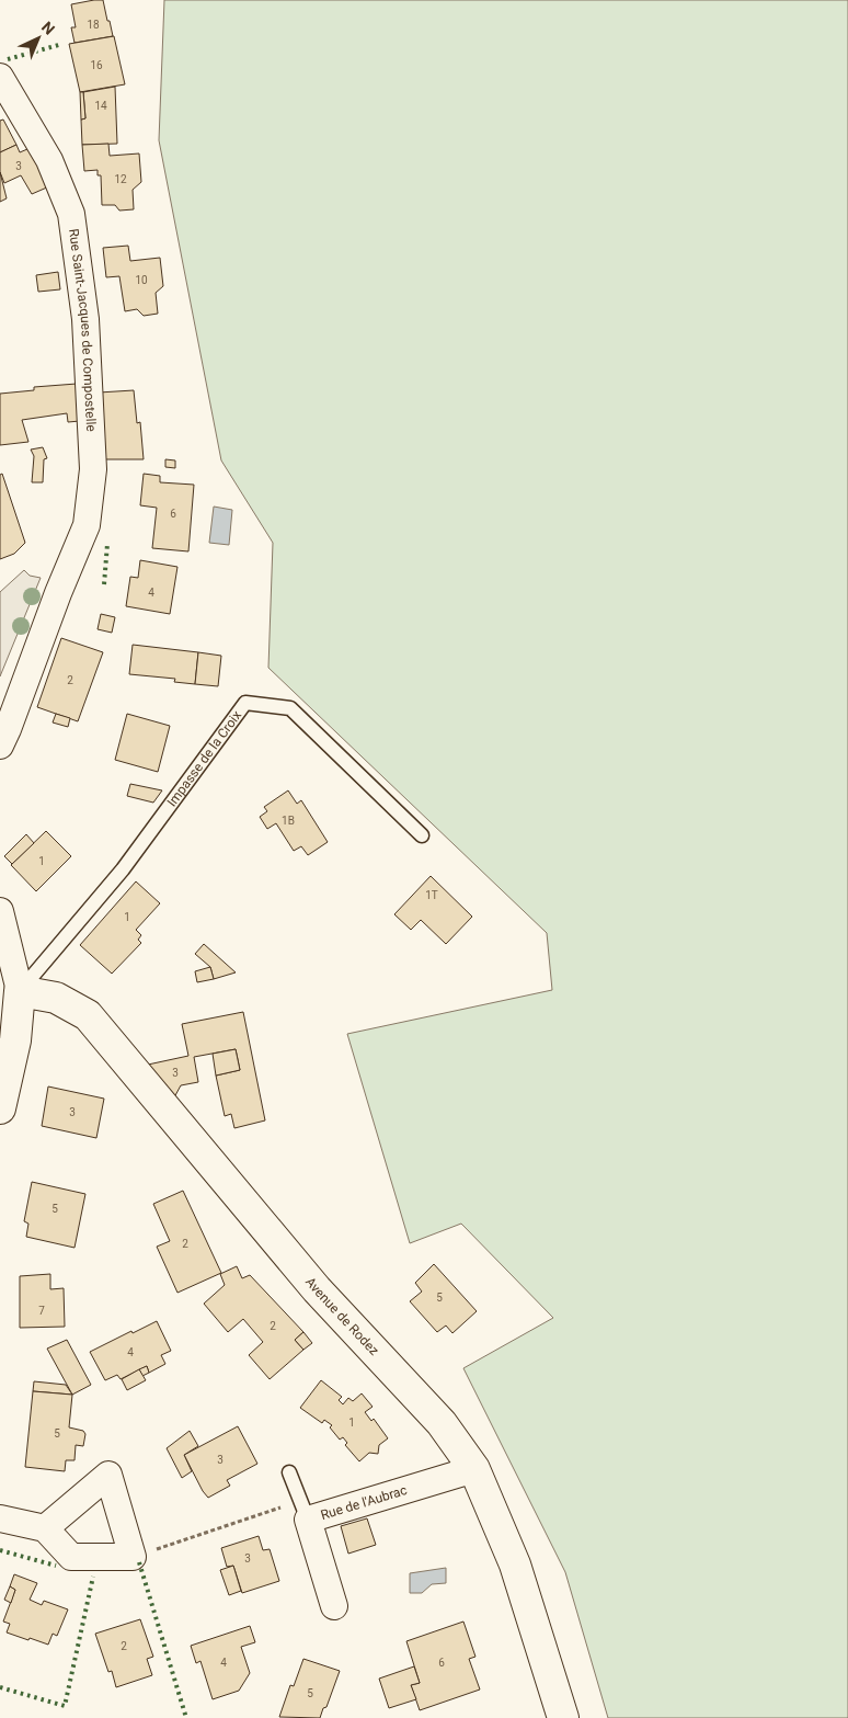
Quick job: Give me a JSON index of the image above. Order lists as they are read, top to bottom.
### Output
{
  "streets": {
    "street": ["Rue Saint-Jacques de Compostelle", "Avenue de Rodez", "Rue de l'Aubrac"],
    "lane": ["Impasse de la Croix"]
  },
  "crossings": [
    ["Impasse de la Croix", "Avenue de Rodez"],
    ["Avenue de Rodez", "Rue de l'Aubrac"]
  ],
  "house_numbers": [
    "18",
    "16",
    "14",
    "3",
    "12",
    "10",
    "6",
    "4",
    "2",
    "1B",
    "1",
    "1T",
    "1",
    "3",
    "3",
    "5",
    "2",
    "5",
    "7",
    "2",
    "4",
    "1",
    "5",
    "3",
    "3",
    "2",
    "4",
    "6",
    "5"
  ],
  "north": "top right"
}
